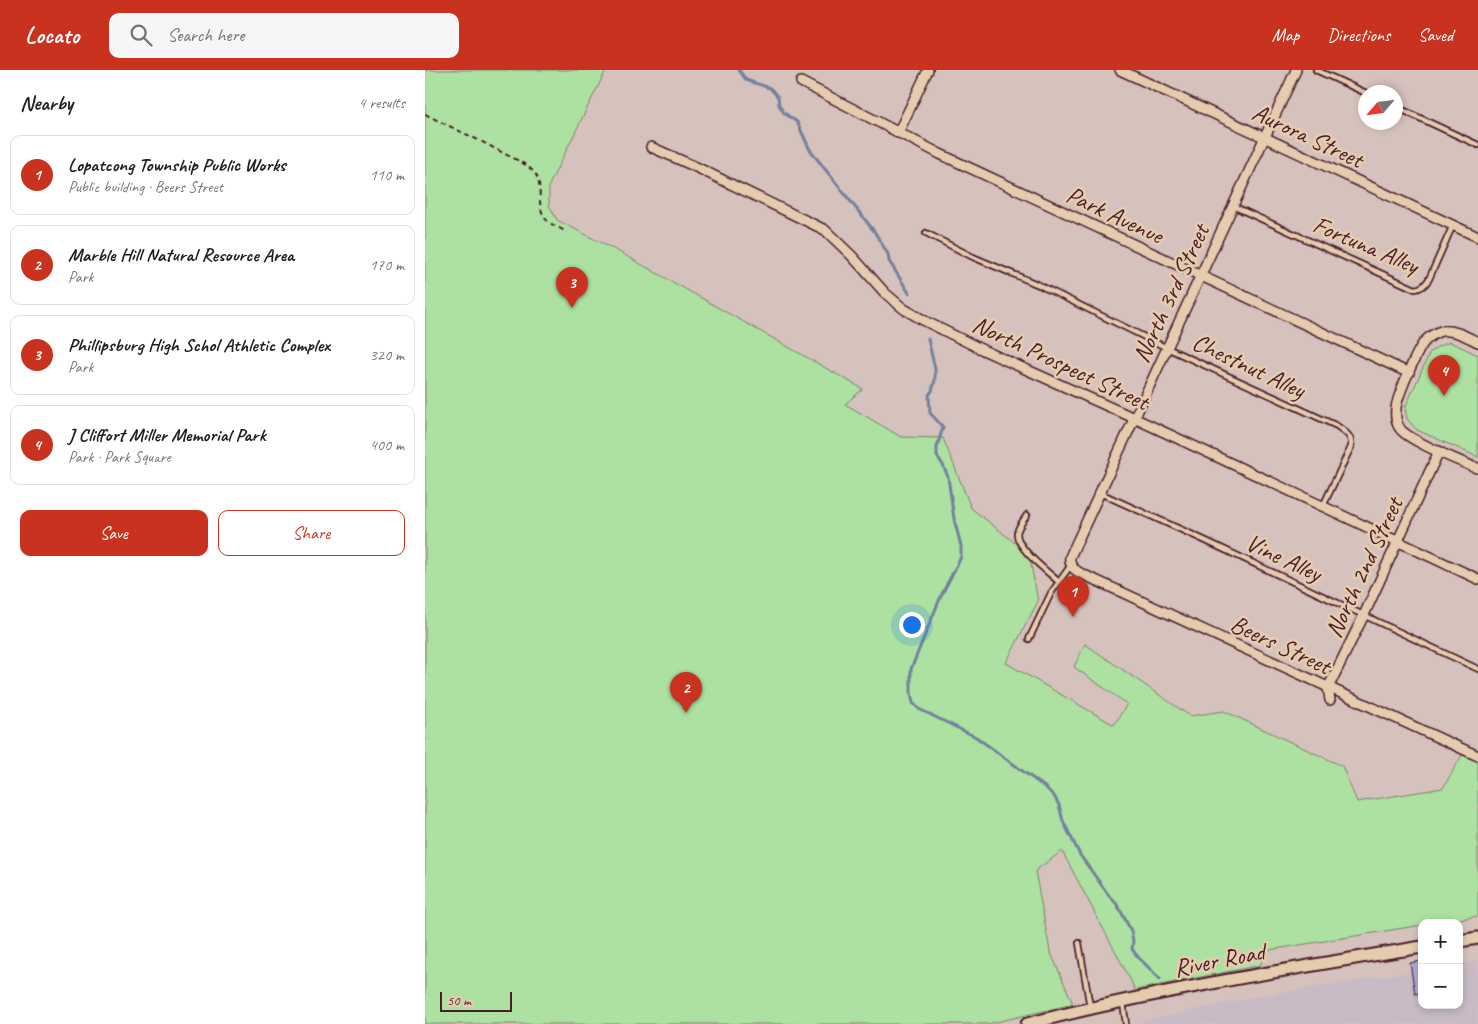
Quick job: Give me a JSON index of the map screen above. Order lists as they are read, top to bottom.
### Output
{
  "streets": {
    "street": [
      "Aurora Street",
      "Park Avenue",
      "North 3rd Street",
      "North Prospect Street",
      "North 2nd Street",
      "Beers Street",
      "River Road"
    ],
    "lane": ["Fortuna Alley", "Chestnut Alley", "Vine Alley"]
  },
  "crossings": [
    ["Aurora Street", "Fortuna Alley"],
    ["Aurora Street", "North 3rd Street"],
    ["Park Avenue", "North 3rd Street"],
    ["Fortuna Alley", "North 3rd Street"],
    ["North 3rd Street", "North Prospect Street"],
    ["North 3rd Street", "Chestnut Alley"],
    ["North 3rd Street", "Vine Alley"],
    ["North 3rd Street", "Beers Street"],
    ["North Prospect Street", "Chestnut Alley"],
    ["North Prospect Street", "North 2nd Street"],
    ["Vine Alley", "North 2nd Street"],
    ["North 2nd Street", "Beers Street"]
  ],
  "scale_bar": "50 m",
  "north": "bottom left",
  "page": {
    "header": "Locato",
    "search": "Search here",
    "nav": ["Map", "Directions", "Saved"],
    "heading": ["Nearby", "4 results"],
    "list": [
      {
        "mark": "1",
        "name": "Lopatcong Township Public Works",
        "note": "Public building · Beers Street",
        "value": "110 m"
      },
      {
        "mark": "2",
        "name": "Marble Hill Natural Resource Area",
        "note": "Park",
        "value": "170 m"
      },
      {
        "mark": "3",
        "name": "Phillipsburg High Schol Athletic Complex",
        "note": "Park",
        "value": "320 m"
      },
      {
        "mark": "4",
        "name": "J Cliffort Miller Memorial Park",
        "note": "Park · Park Square",
        "value": "400 m"
      }
    ],
    "pins": [
      "3",
      "4",
      "1",
      "2"
    ],
    "buttons": ["Save", "Share"],
    "map_buttons": ["+", "−"],
    "scale": "50 m"
  }
}
